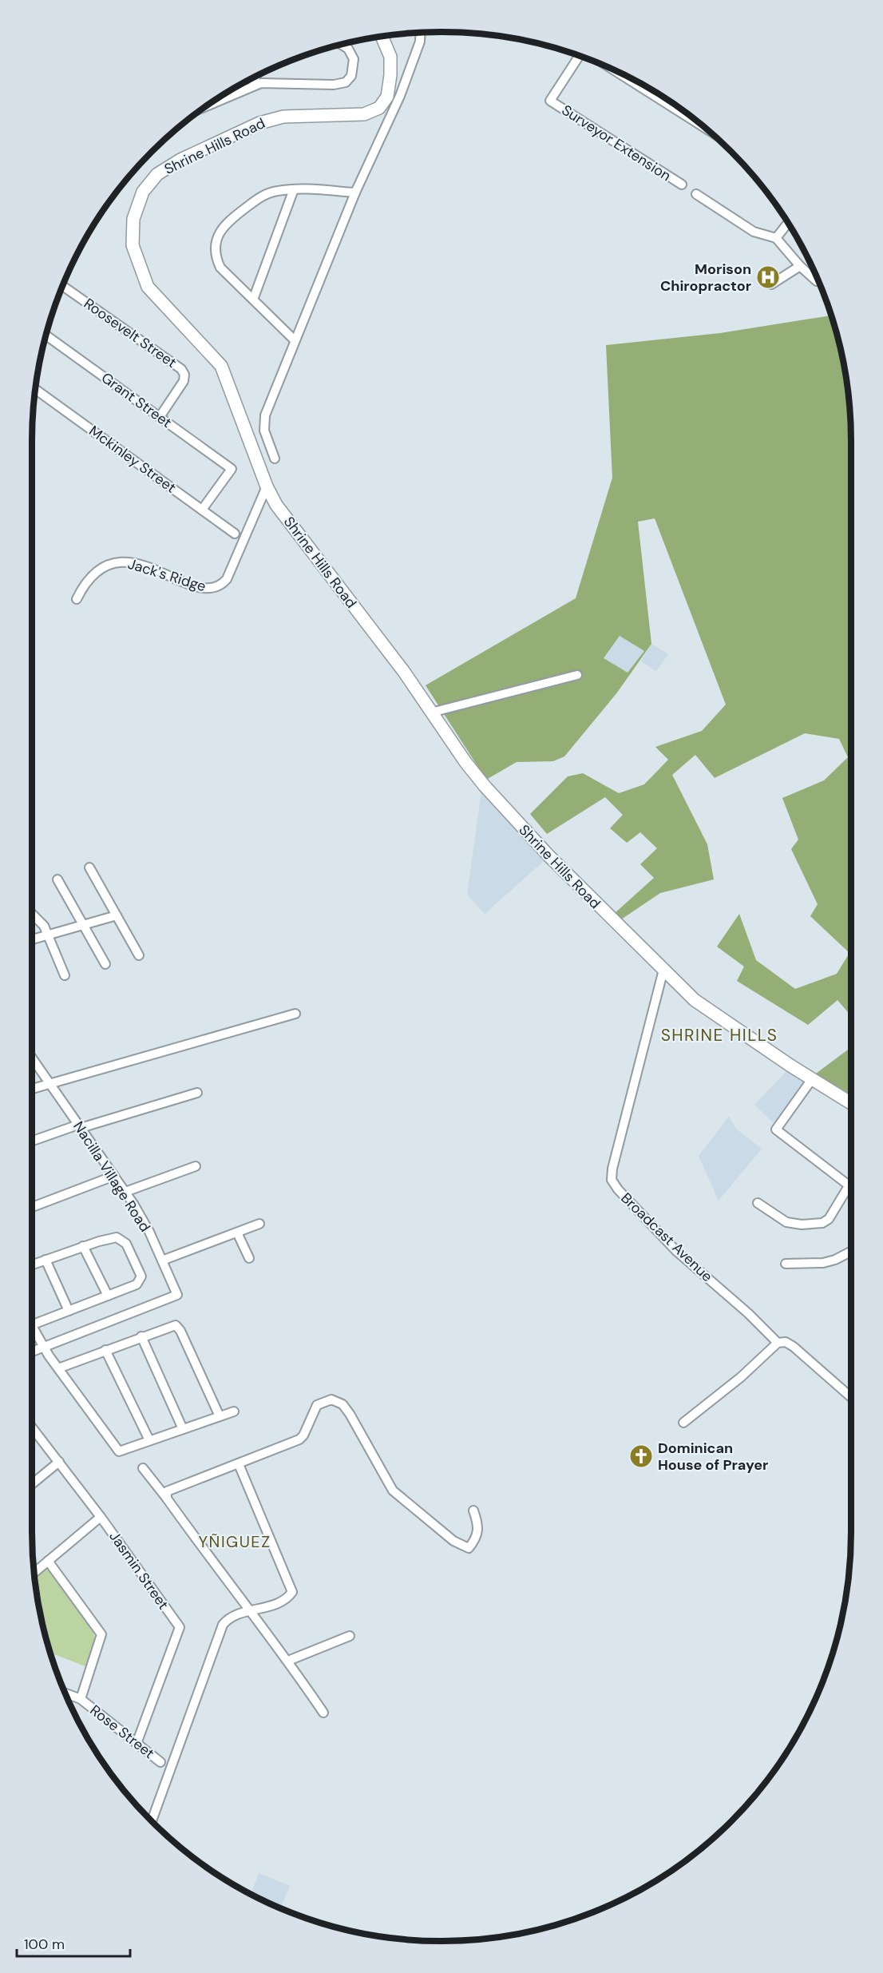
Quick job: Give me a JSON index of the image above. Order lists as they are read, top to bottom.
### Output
{
  "streets": {
    "street": [
      "Surveyor Extension",
      "Shrine Hills Road",
      "Roosevelt Street",
      "Grant Street",
      "Mckinley Street",
      "Jack's Ridge",
      "Nacilla Village Road",
      "Broadcast Avenue",
      "Jasmin Street",
      "Rose Street"
    ]
  },
  "crossings": [
    ["Shrine Hills Road", "Jack's Ridge"],
    ["Shrine Hills Road", "Broadcast Avenue"],
    ["Roosevelt Street", "Grant Street"],
    ["Grant Street", "Mckinley Street"],
    ["Jasmin Street", "Rose Street"]
  ],
  "districts": ["SHRINE HILLS", "YÑIGUEZ"],
  "places": {
    "hospital": ["Morison Chiropractor"],
    "church": ["Dominican House of Prayer"]
  },
  "scale_bar": "100 m"
}
